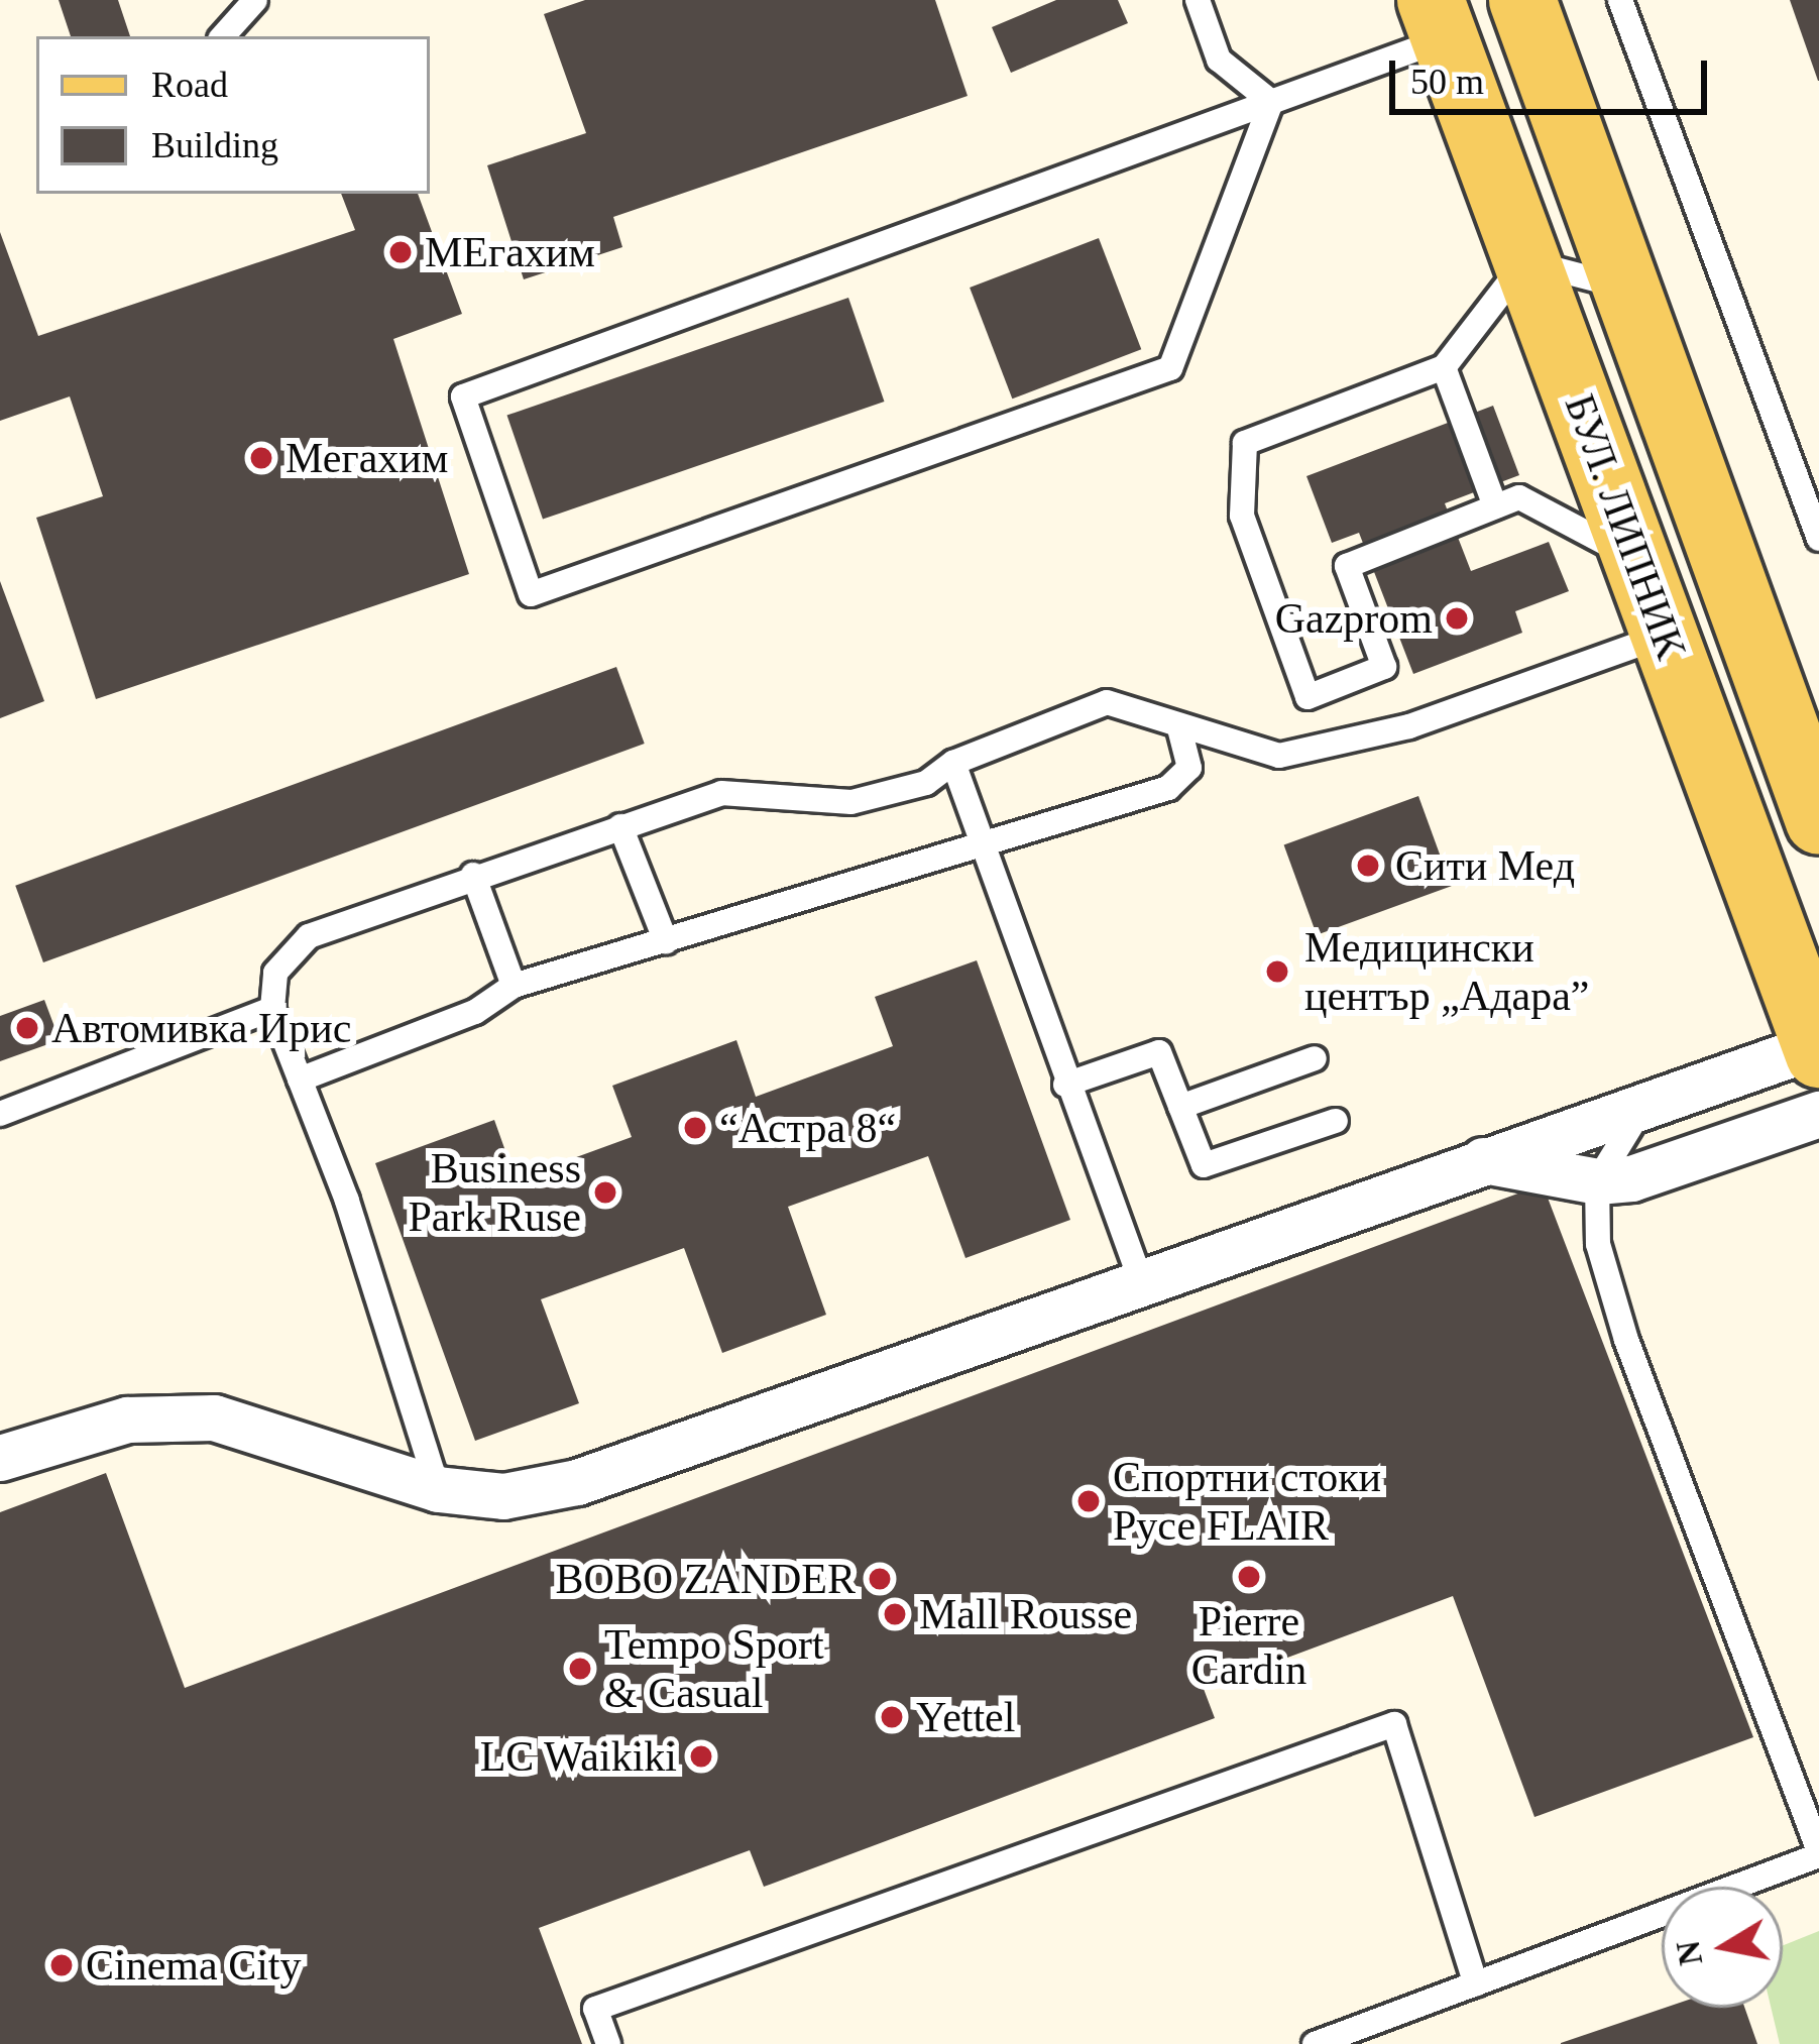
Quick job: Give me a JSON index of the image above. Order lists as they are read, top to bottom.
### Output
{
  "streets": {
    "main road": ["БУЛ. ЛИПНИК"]
  },
  "places": [
    "МЕгахим",
    "Мегахим",
    "Gazprom",
    "Сити Мед",
    "Медицински център „Адара”",
    "Автомивка Ирис",
    "“Астра 8“",
    "Business Park Ruse",
    "Спортни стоки Русе FLAIR",
    "Pierre Cardin",
    "BOBO ZANDER",
    "Mall Rousse",
    "Tempo Sport & Casual",
    "Yettel",
    "LC Waikiki",
    "Cinema City"
  ],
  "legend": ["Road", "Building"],
  "scale_bar": "50 m",
  "north": "left"
}
